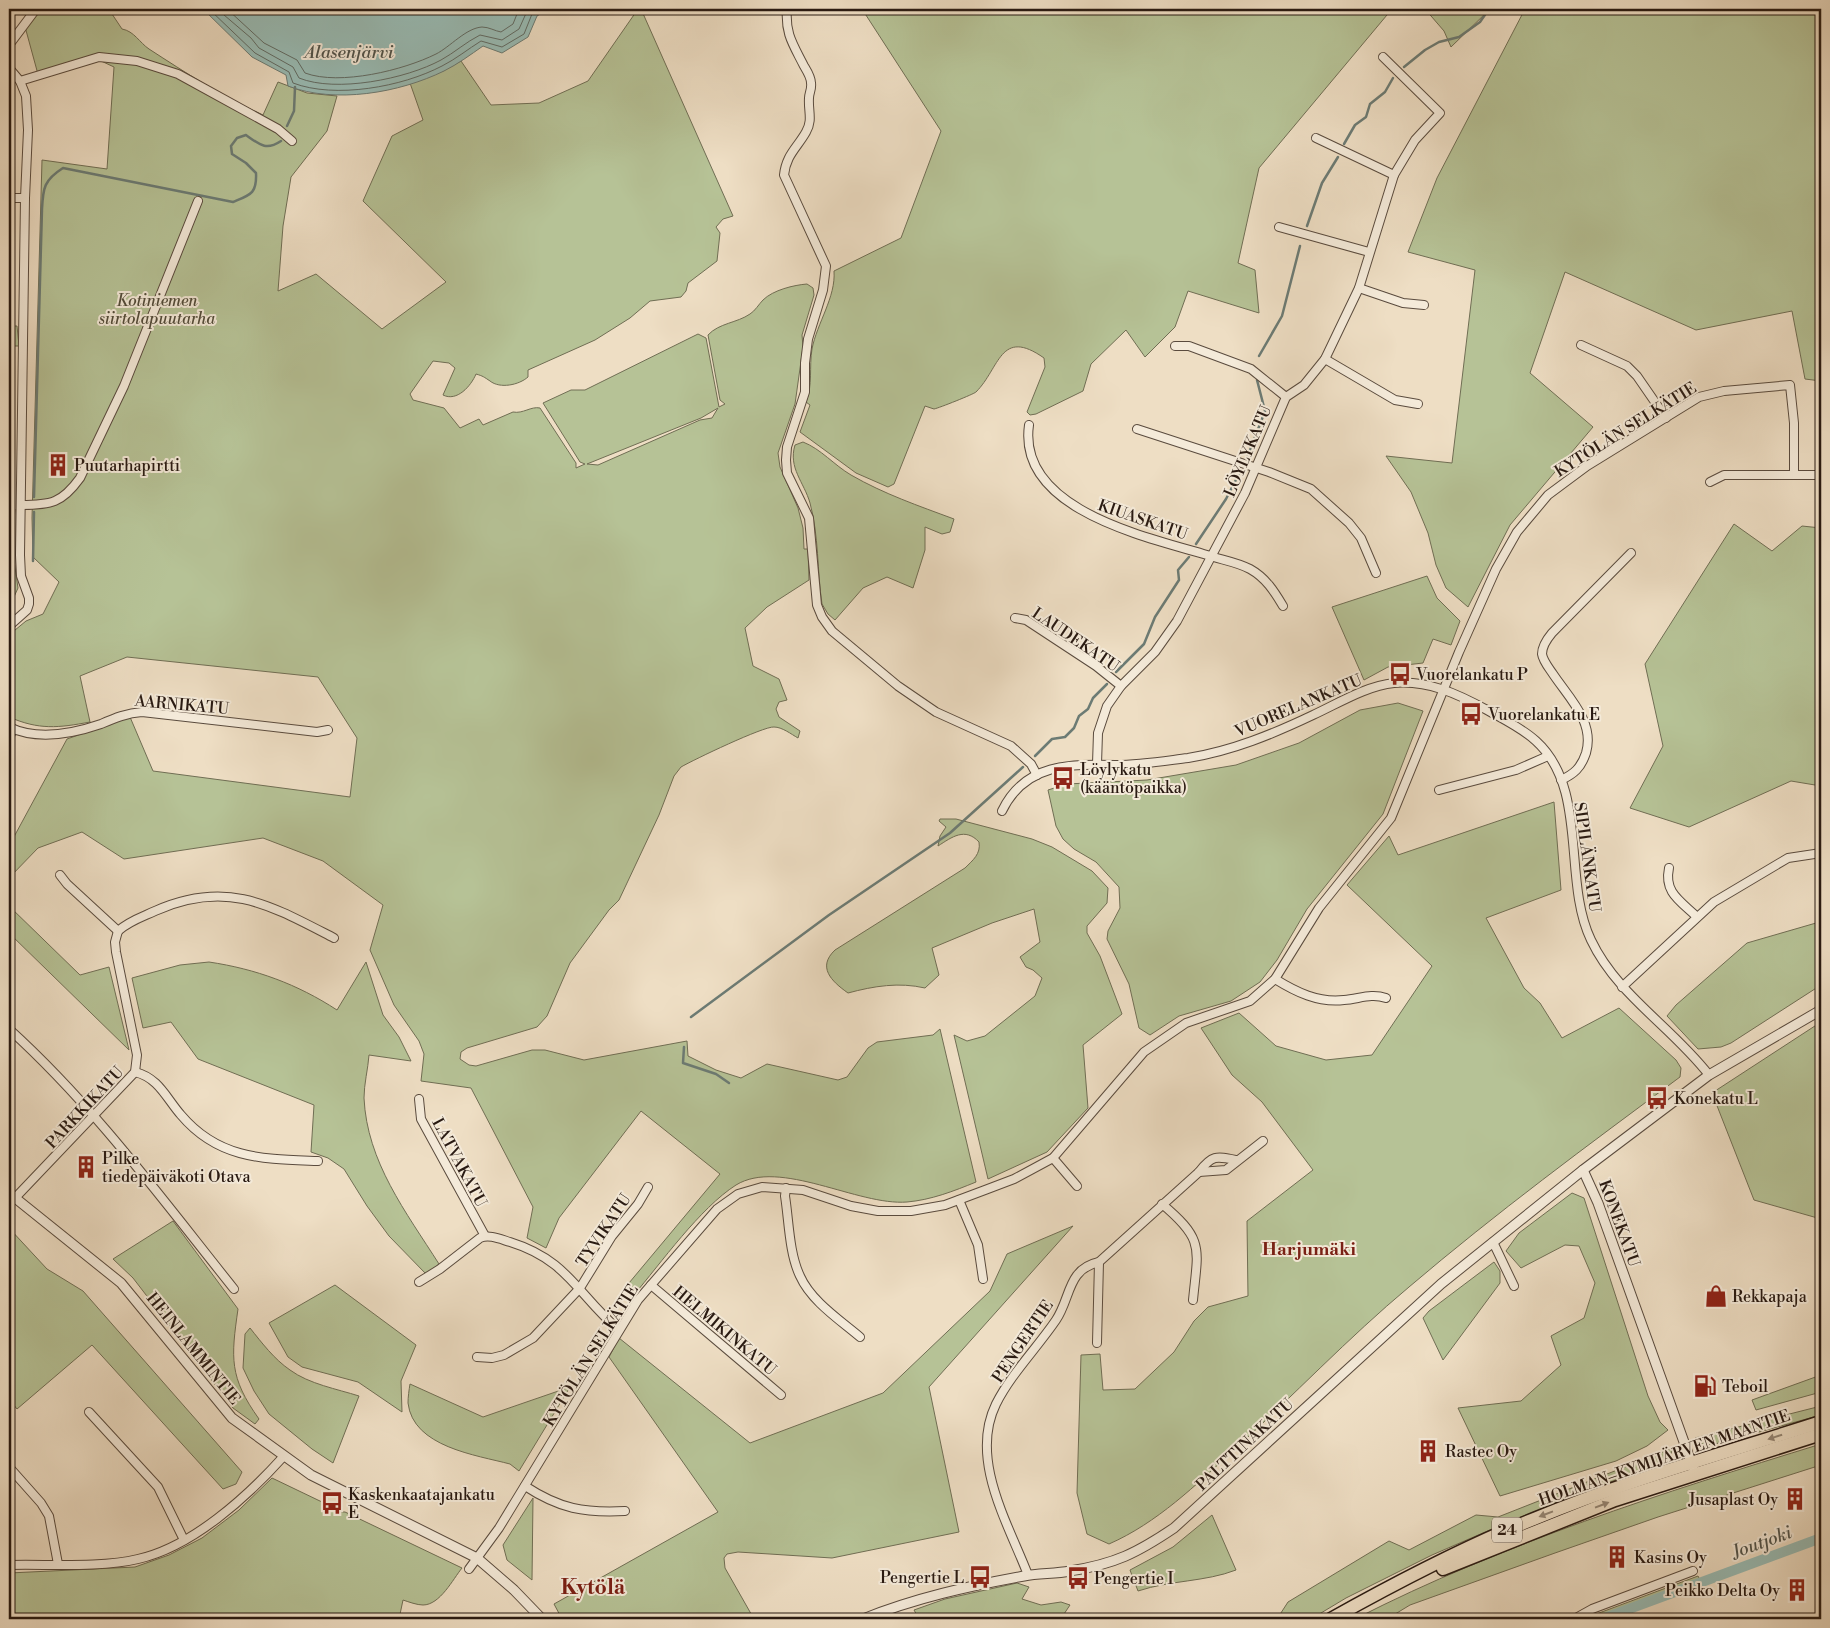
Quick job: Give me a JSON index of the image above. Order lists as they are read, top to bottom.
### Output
{
  "streets": {
    "highway": ["HOLMAN–KYMIJÄRVEN MAANTIE", "24"],
    "street": [
      "KYTÖLÄN SELKÄTIE",
      "LÖYLYKATU",
      "KIUASKATU",
      "LAUDEKATU",
      "AARNIKATU",
      "VUORELANKATU",
      "SIPILÄNKATU",
      "PARKKIKATU",
      "LATVAKATU",
      "KONEKATU",
      "TYVIKATU",
      "HELMIKINKATU",
      "PENGERTIE",
      "HEINLAMMINTIE",
      "PALTTINAKATU"
    ]
  },
  "crossings": [
    ["KYTÖLÄN SELKÄTIE", "VUORELANKATU"],
    ["KYTÖLÄN SELKÄTIE", "SIPILÄNKATU"],
    ["KYTÖLÄN SELKÄTIE", "HELMIKINKATU"],
    ["KYTÖLÄN SELKÄTIE", "HEINLAMMINTIE"],
    ["LÖYLYKATU", "KIUASKATU"],
    ["LÖYLYKATU", "LAUDEKATU"],
    ["LÖYLYKATU", "VUORELANKATU"],
    ["VUORELANKATU", "SIPILÄNKATU"],
    ["SIPILÄNKATU", "KONEKATU"],
    ["PARKKIKATU", "HEINLAMMINTIE"],
    ["KONEKATU", "PALTTINAKATU"],
    ["KONEKATU", "HOLMAN–KYMIJÄRVEN MAANTIE"],
    ["PENGERTIE", "PALTTINAKATU"]
  ],
  "districts": ["Harjumäki", "Kytölä"],
  "water": ["Alasenjärvi", "Joutjoki"],
  "parks": ["Kotiniemen siirtolapuutarha"],
  "places": {
    "building": [
      "Puutarhapirtti",
      "Pilke tiedepäiväkoti Otava",
      "Rastec Oy",
      "Jusaplast Oy",
      "Kasins Oy",
      "Peikko Delta Oy"
    ],
    "bus stop": [
      "Vuorelankatu P",
      "Vuorelankatu E",
      "Löylykatu (kääntöpaikka)",
      "Konekatu L",
      "Kaskenkaatajankatu E",
      "Pengertie L",
      "Pengertie I"
    ],
    "shop": ["Rekkapaja"],
    "fuel station": ["Teboil"]
  }
}
